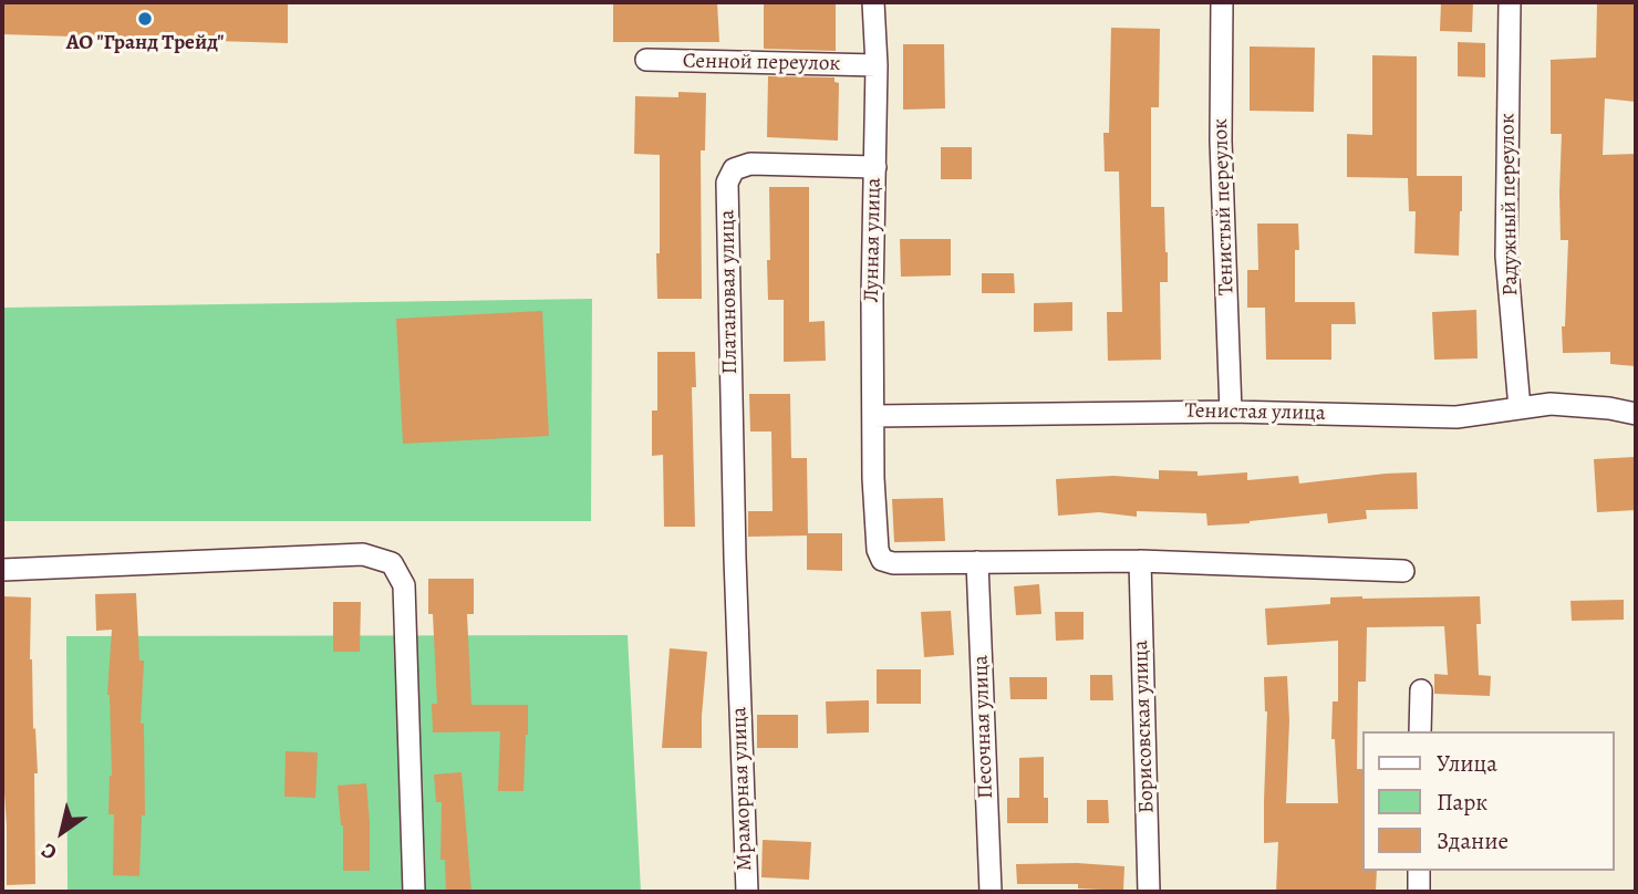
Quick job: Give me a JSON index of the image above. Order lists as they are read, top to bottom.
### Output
{
  "streets": {
    "street": [
      "Сенной переулок",
      "Радужный переулок",
      "Тенистый переулок",
      "Лунная улица",
      "Платановая улица",
      "Тенистая улица",
      "Песочная улица",
      "Борисовская улица",
      "Мраморная улица"
    ]
  },
  "crossings": [
    ["Сенной переулок", "Лунная улица"],
    ["Радужный переулок", "Тенистая улица"],
    ["Тенистый переулок", "Тенистая улица"],
    ["Лунная улица", "Платановая улица"],
    ["Лунная улица", "Тенистая улица"],
    ["Лунная улица", "Песочная улица"],
    ["Платановая улица", "Мраморная улица"]
  ],
  "places": ["АО \"Гранд Трейд\""],
  "legend": ["Улица", "Парк", "Здание"],
  "north": "bottom left"
}
